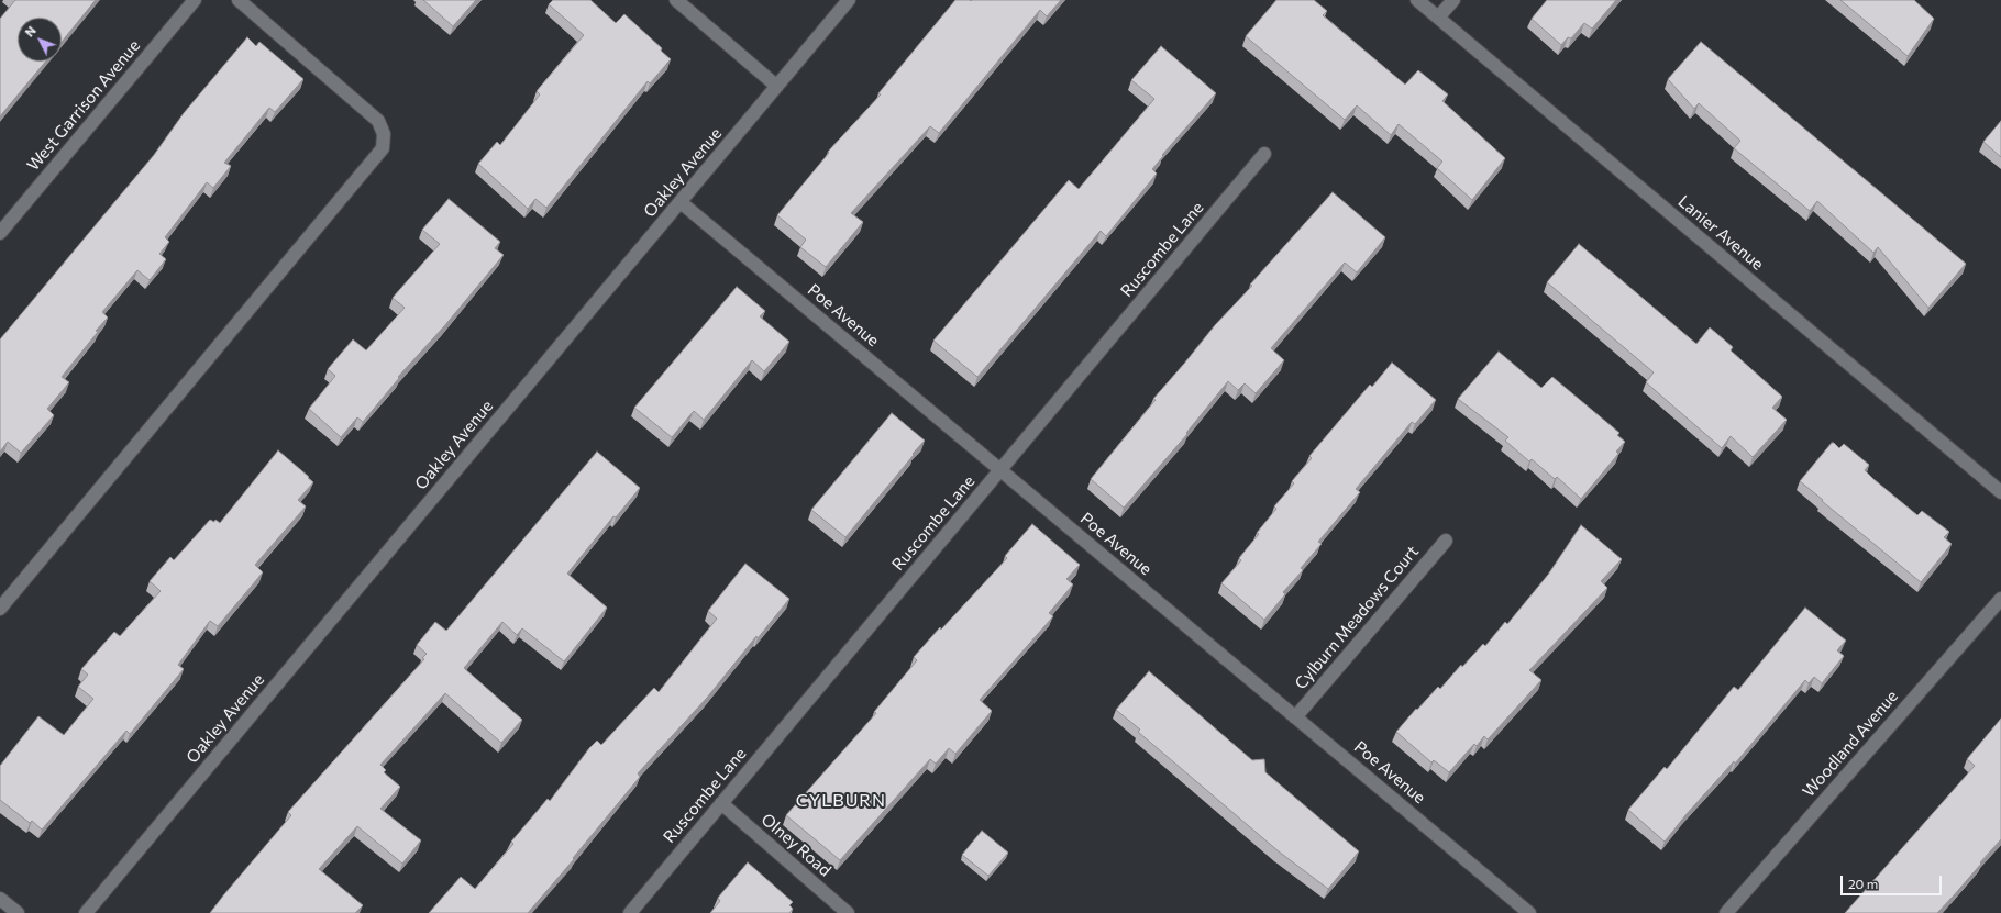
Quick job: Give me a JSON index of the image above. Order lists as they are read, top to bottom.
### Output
{
  "streets": {
    "street": [
      "West Garrison Avenue",
      "Oakley Avenue",
      "Lanier Avenue",
      "Ruscombe Lane",
      "Poe Avenue",
      "Cylburn Meadows Court",
      "Woodland Avenue",
      "Olney Road"
    ]
  },
  "crossings": [
    ["Oakley Avenue", "Poe Avenue"],
    ["Ruscombe Lane", "Poe Avenue"],
    ["Ruscombe Lane", "Olney Road"],
    ["Poe Avenue", "Cylburn Meadows Court"]
  ],
  "districts": ["CYLBURN"],
  "scale_bar": "20 m",
  "north": "top left"
}
